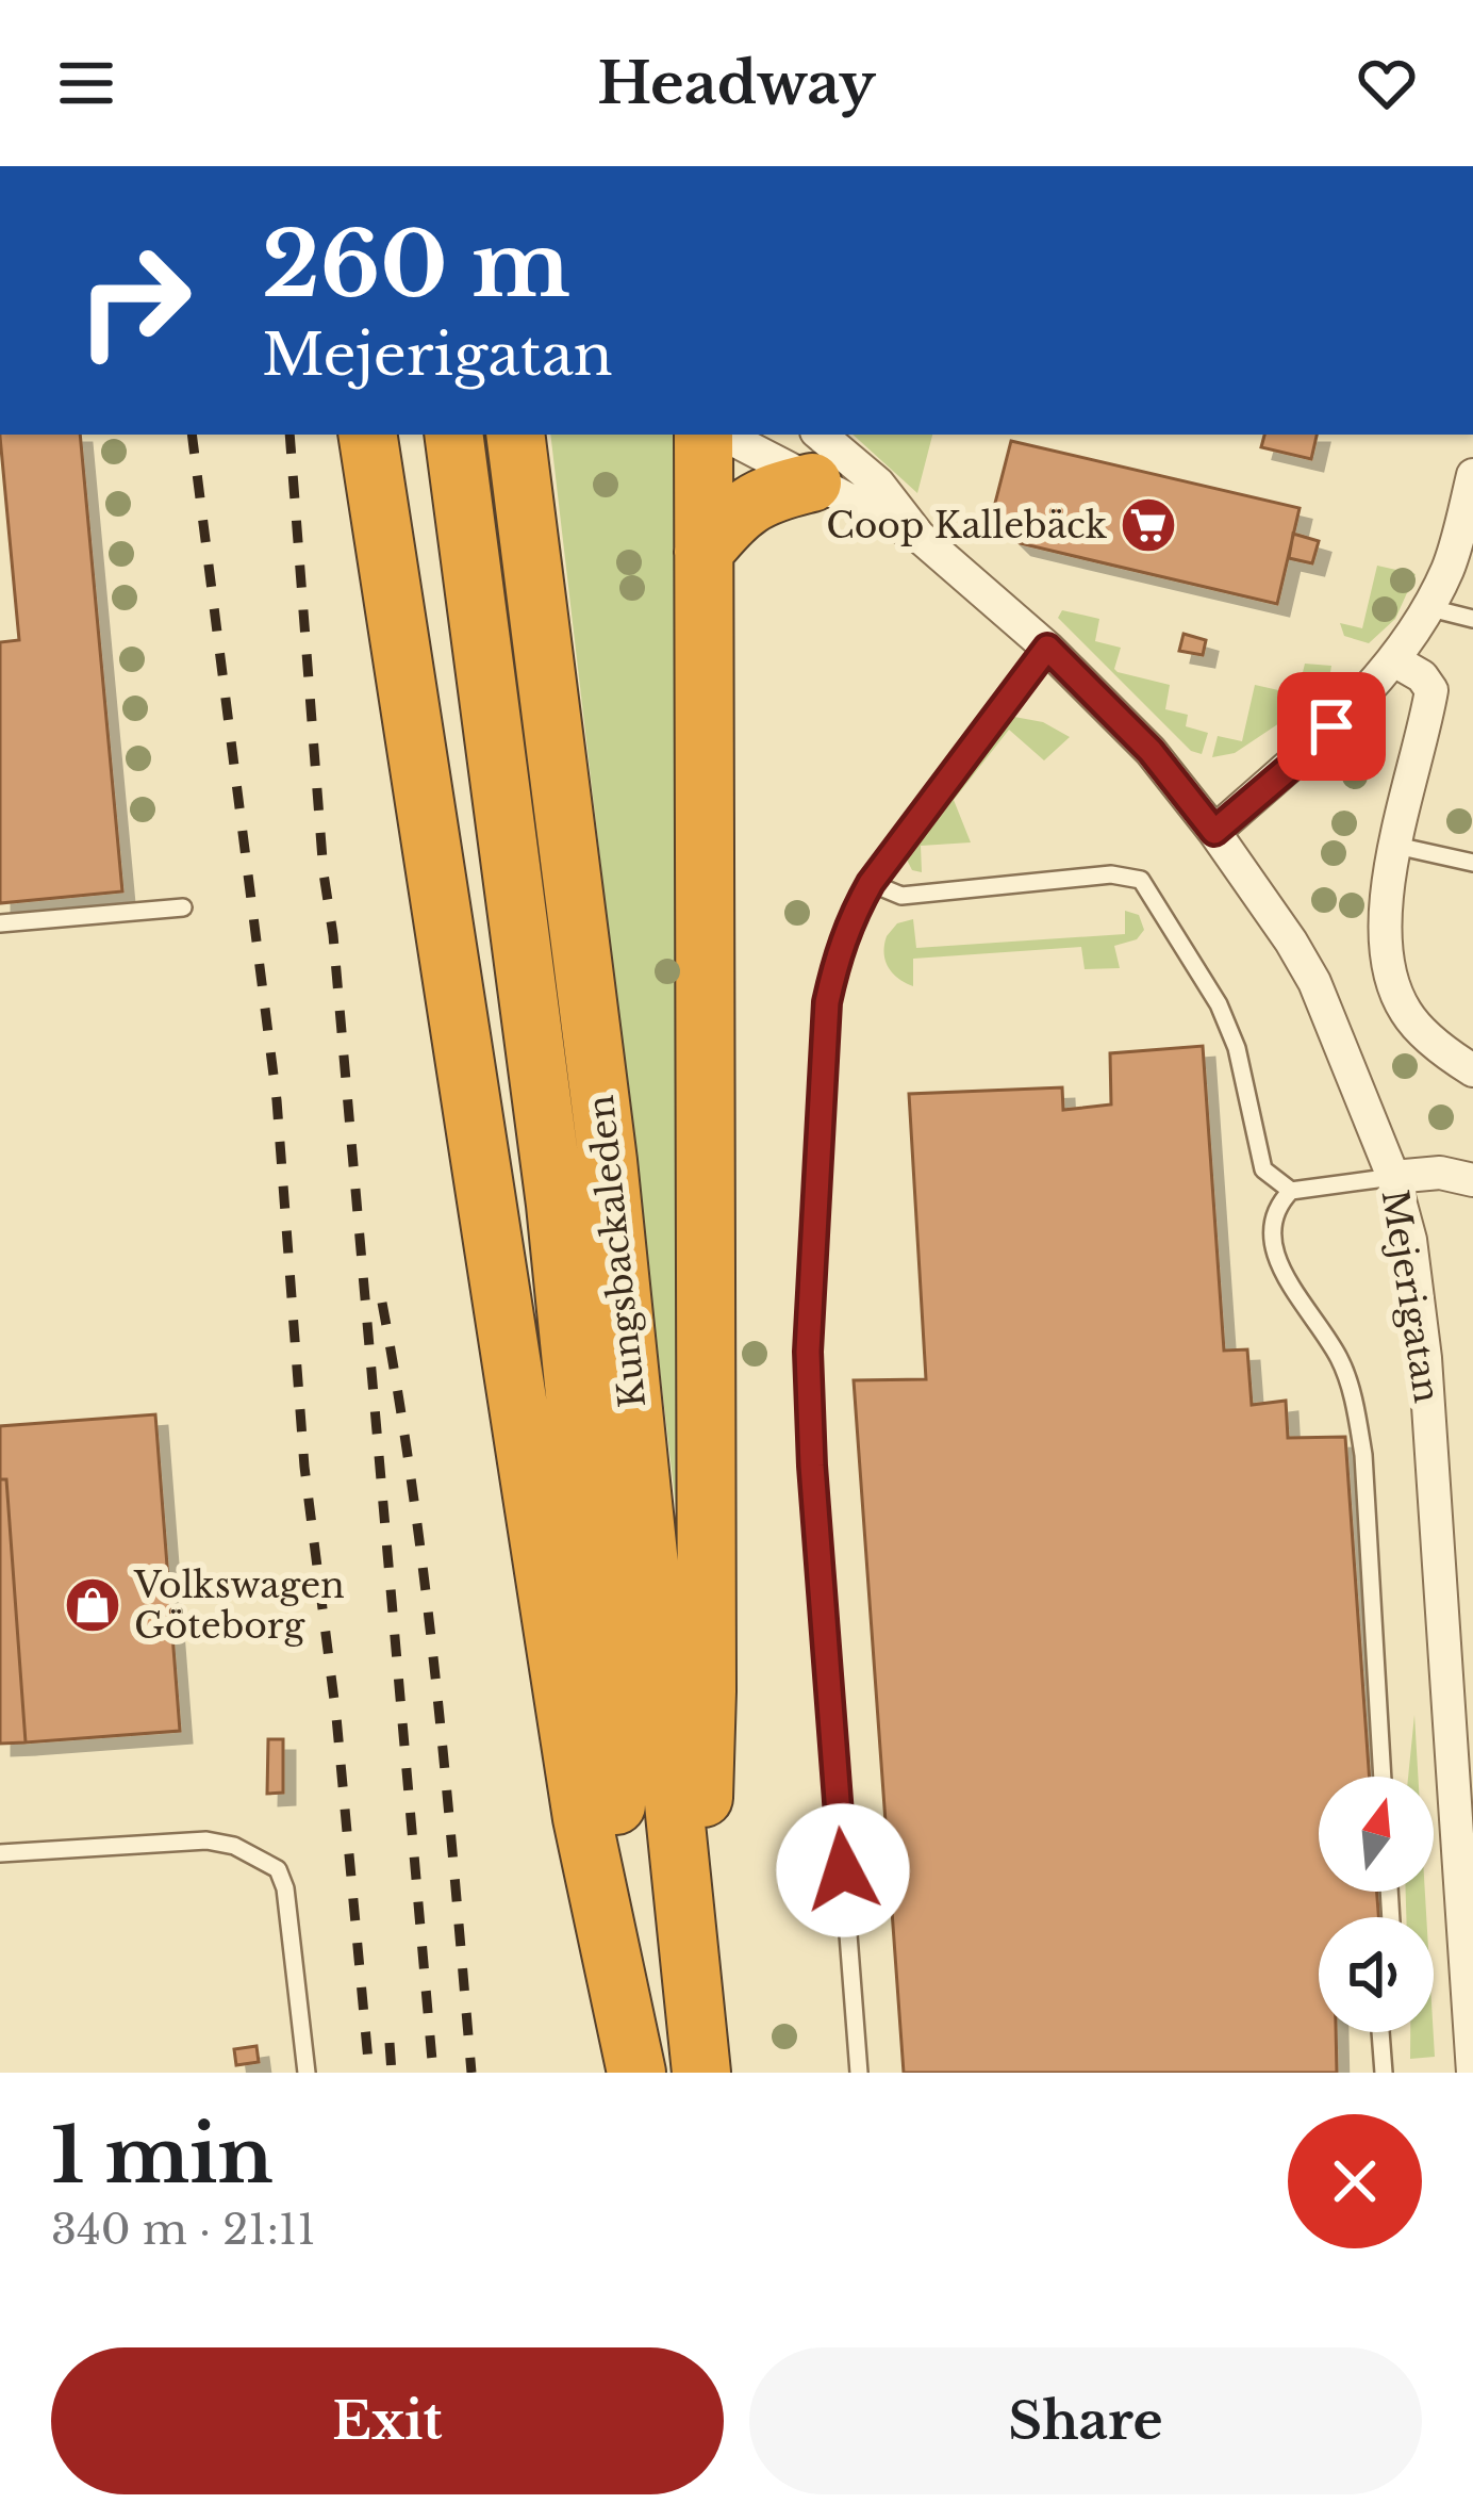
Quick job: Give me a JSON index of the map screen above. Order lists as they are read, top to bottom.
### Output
{
  "streets": {
    "highway": ["Kungsbackaleden"],
    "street": ["Mejerigatan"]
  },
  "places": {
    "supermarket": ["Coop Kallebäck"],
    "shop": ["Volkswagen Göteborg"]
  },
  "north": "top",
  "page": {
    "header": "Headway",
    "turn": ["260 m", "Mejerigatan"],
    "heading": ["1 min", "340 m · 21:11"],
    "buttons": ["Exit", "Share"]
  }
}
